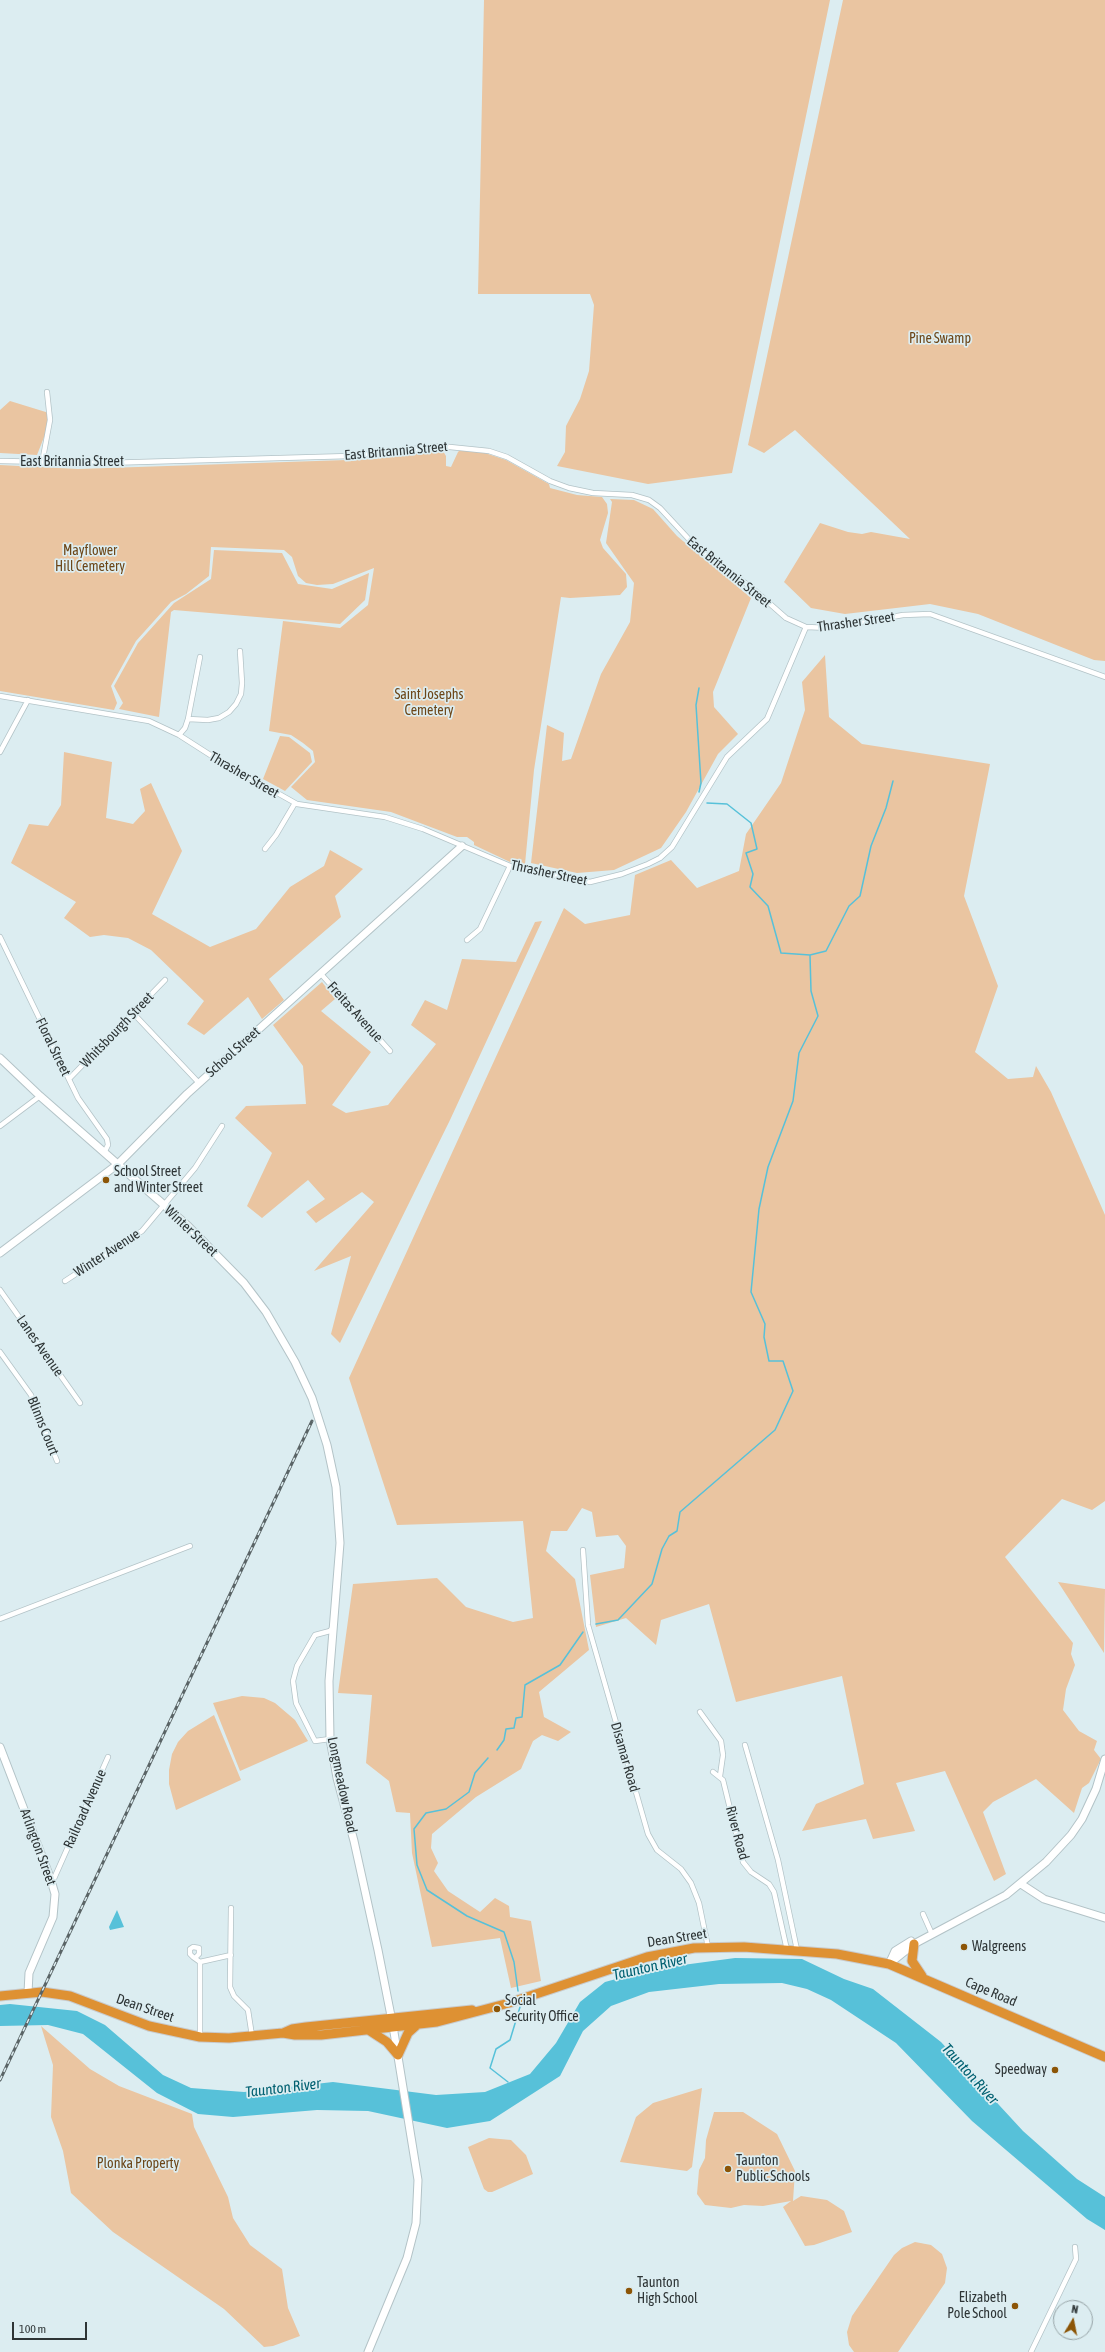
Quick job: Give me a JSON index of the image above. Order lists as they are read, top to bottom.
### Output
{
  "streets": {
    "highway": ["Dean Street", "Cape Road"],
    "street": [
      "East Britannia Street",
      "Thrasher Street",
      "Freitas Avenue",
      "Whitsbourgh Street",
      "Floral Street",
      "School Street",
      "Winter Street",
      "Winter Avenue",
      "Lanes Avenue",
      "Blinns Court",
      "Disamar Road",
      "Longmeadow Road",
      "Railroad Avenue",
      "River Road",
      "Arlington Street"
    ]
  },
  "crossings": [
    ["East Britannia Street", "Thrasher Street"],
    ["Thrasher Street", "School Street"],
    ["Freitas Avenue", "School Street"],
    ["Whitsbourgh Street", "Floral Street"],
    ["Floral Street", "Winter Street"],
    ["School Street", "Winter Street"],
    ["Winter Street", "Winter Avenue"],
    ["Winter Street", "Longmeadow Road"],
    ["Disamar Road", "Dean Street"],
    ["Longmeadow Road", "Dean Street"],
    ["Railroad Avenue", "Arlington Street"],
    ["River Road", "Dean Street"],
    ["Arlington Street", "Dean Street"],
    ["Dean Street", "Cape Road"]
  ],
  "water": ["Taunton River"],
  "parks": [
    "Pine Swamp",
    "Mayflower Hill Cemetery",
    "Saint Josephs Cemetery",
    "Plonka Property"
  ],
  "places": [
    "School Street and Winter Street",
    "Walgreens",
    "Social Security Office",
    "Speedway",
    "Taunton Public Schools",
    "Taunton High School",
    "Elizabeth Pole School"
  ],
  "scale_bar": "100 m",
  "north": "top"
}
